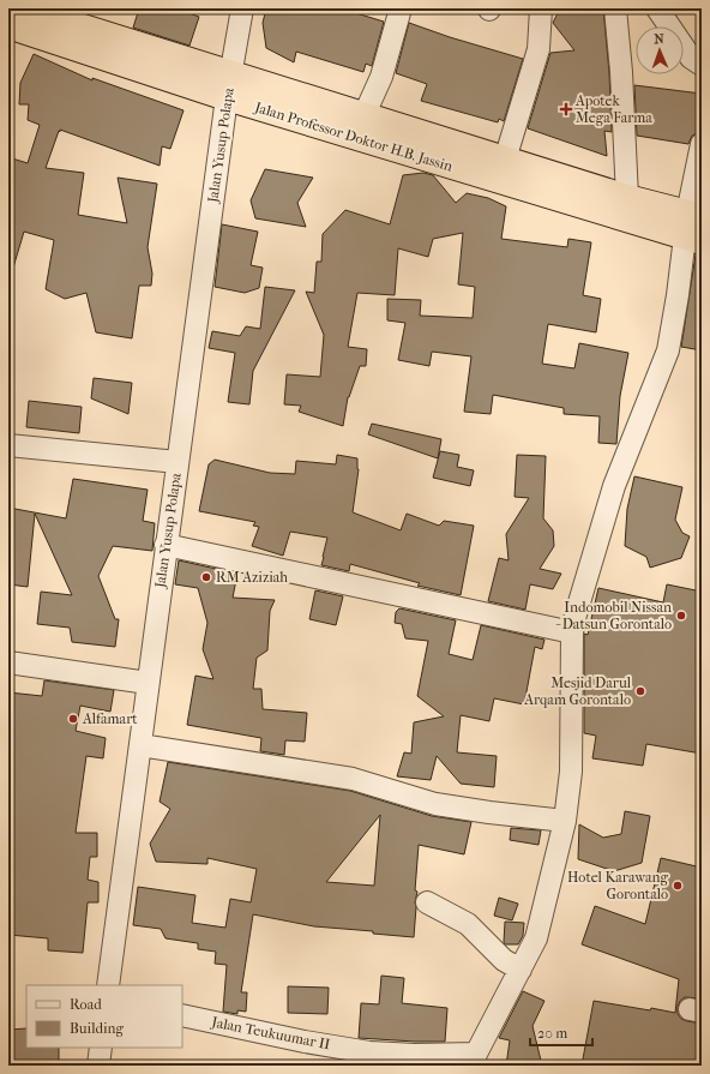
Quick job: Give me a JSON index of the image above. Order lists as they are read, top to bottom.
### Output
{
  "streets": {
    "highway": ["Jalan Professor Doktor H.B. Jassin"],
    "street": ["Jalan Yusup Polapa", "Jalan Teukuumar II"]
  },
  "crossings": [
    ["Jalan Professor Doktor H.B. Jassin", "Jalan Yusup Polapa"]
  ],
  "places": {
    "health": ["Apotek Mega Farma"],
    "other": [
      "RM Aziziah",
      "Indomobil Nissan - Datsun Gorontalo",
      "Mesjid Darul Arqam Gorontalo",
      "Alfamart",
      "Hotel Karawang Gorontalo"
    ]
  },
  "legend": ["Road", "Building"],
  "scale_bar": "20 m",
  "north": "top"
}
